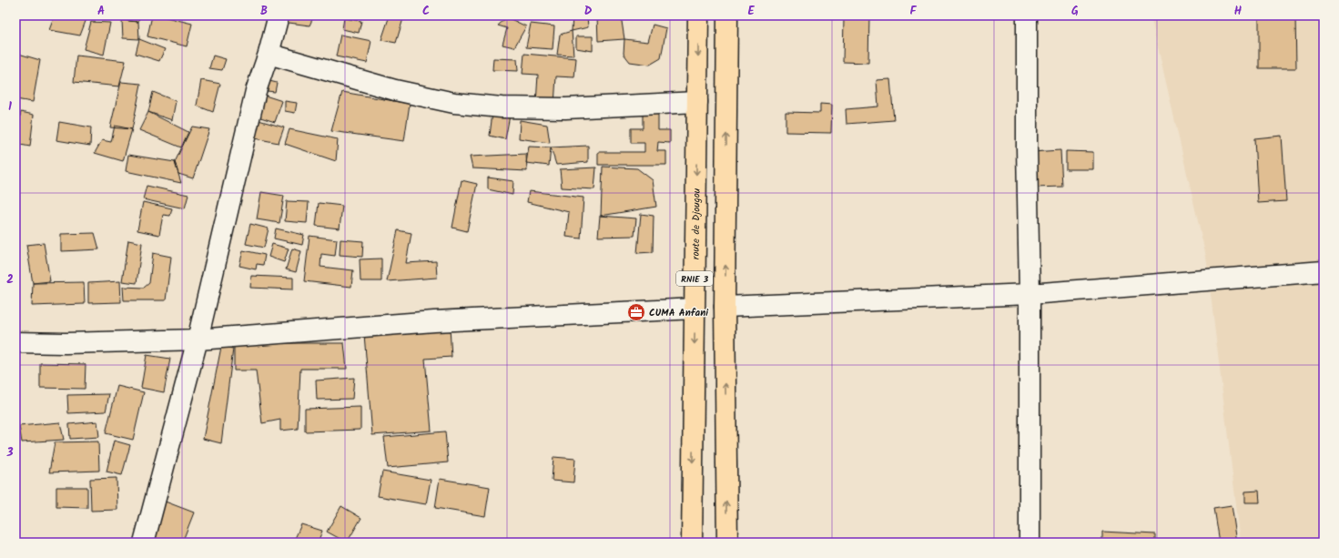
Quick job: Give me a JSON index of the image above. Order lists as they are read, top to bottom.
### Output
{
  "streets": {
    "highway": ["route de Djougou", "RNIE 3"]
  },
  "places": {
    "office": ["CUMA Anfani"]
  },
  "grid": {
    "columns": [
      "A",
      "B",
      "C",
      "D",
      "E",
      "F",
      "G",
      "H"
    ],
    "rows": ["1", "2", "3"]
  }
}
